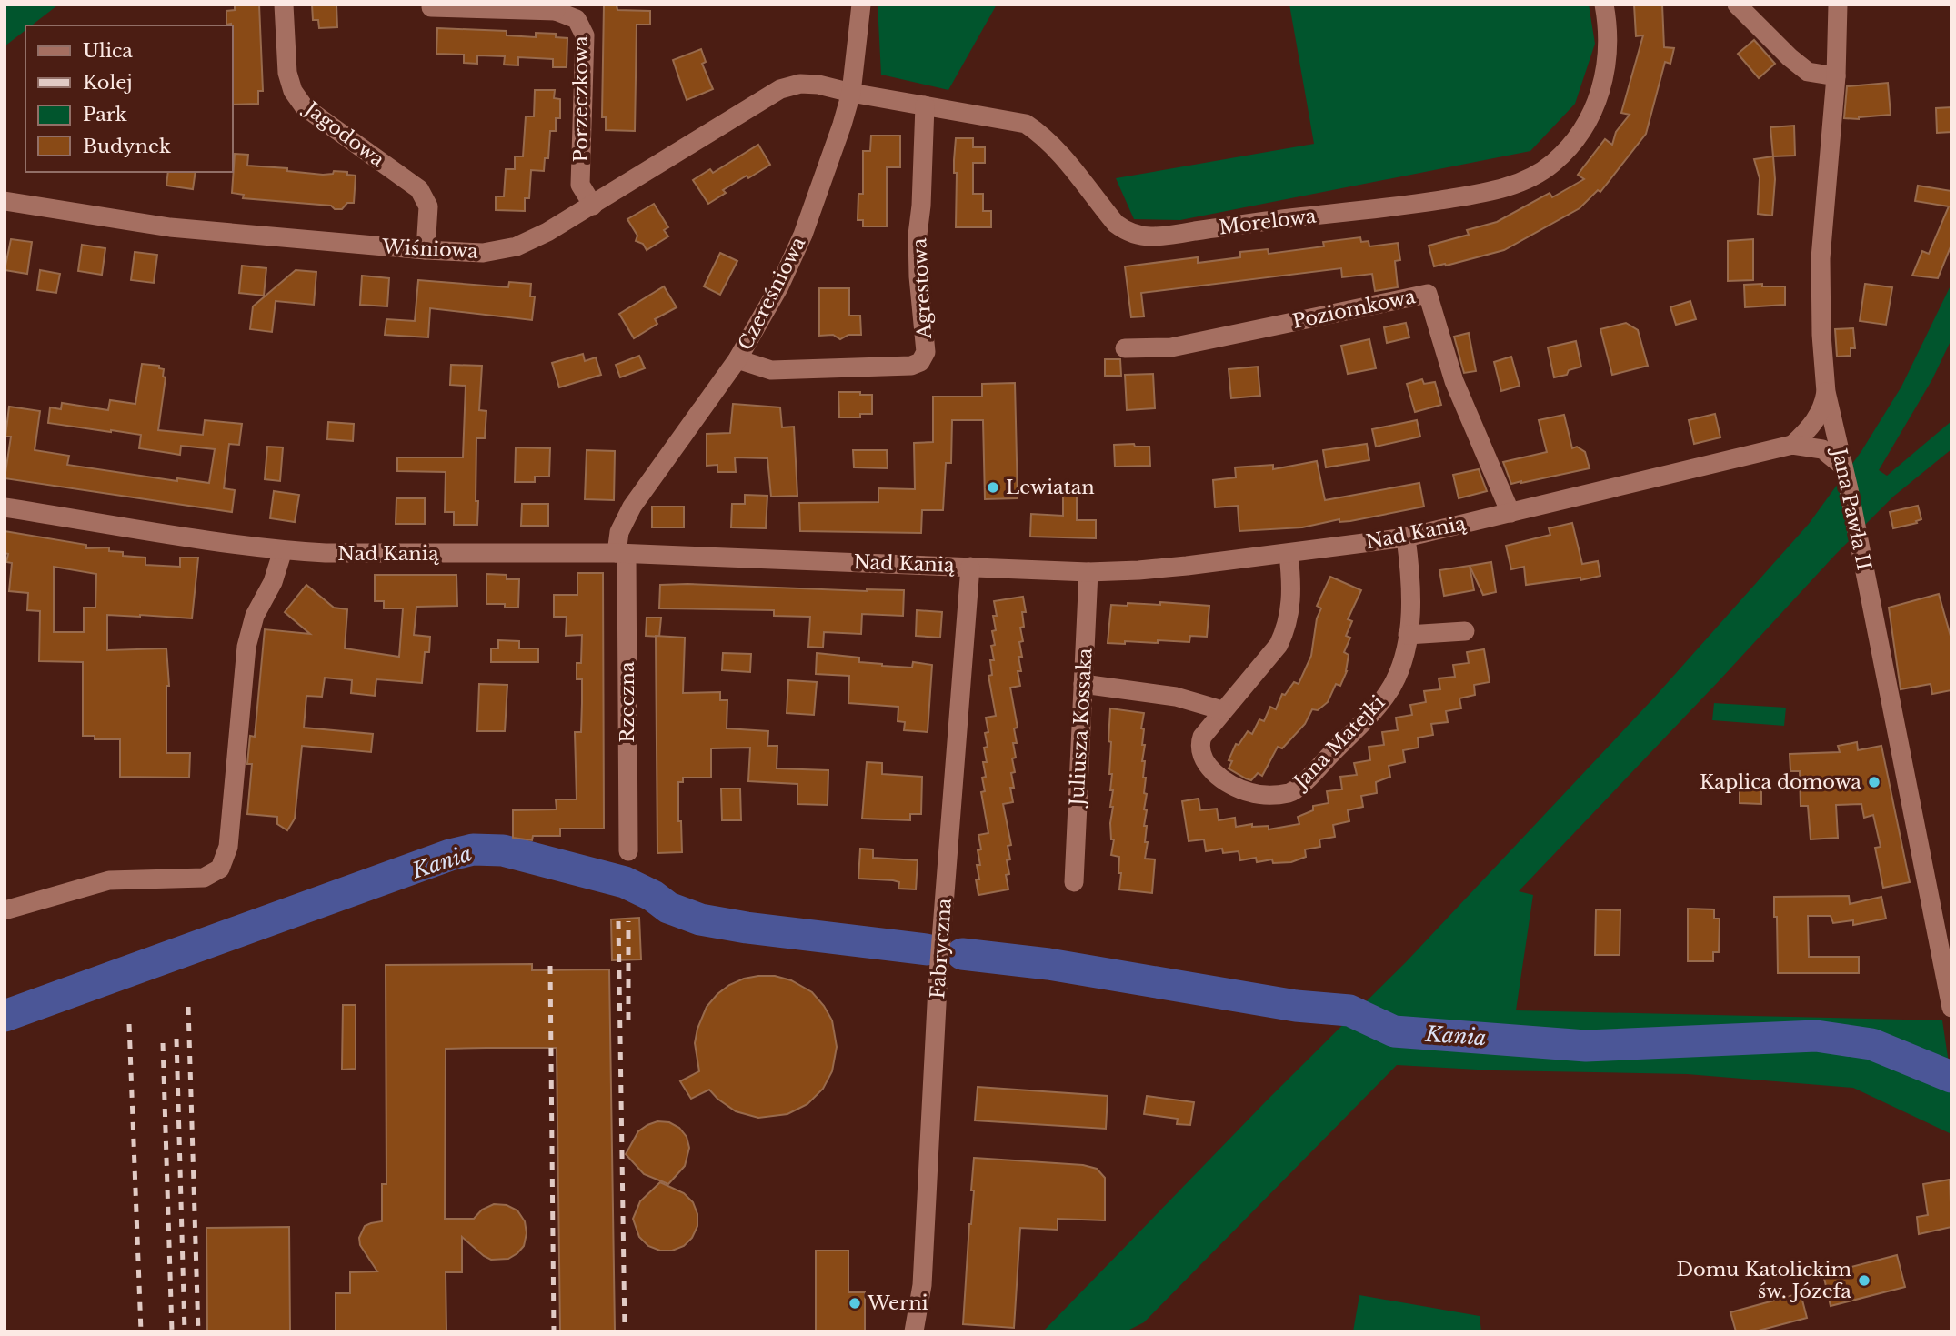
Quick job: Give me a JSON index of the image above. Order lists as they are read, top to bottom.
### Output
{
  "streets": {
    "street": [
      "Porzeczkowa",
      "Jagodowa",
      "Morelowa",
      "Wiśniowa",
      "Agrestowa",
      "Czereśniowa",
      "Poziomkowa",
      "Jana Pawła II",
      "Nad Kanią",
      "Rzeczna",
      "Juliusza Kossaka",
      "Jana Matejki",
      "Fabryczna"
    ]
  },
  "crossings": [
    ["Porzeczkowa", "Wiśniowa"],
    ["Jagodowa", "Wiśniowa"],
    ["Morelowa", "Wiśniowa"],
    ["Morelowa", "Agrestowa"],
    ["Morelowa", "Czereśniowa"],
    ["Wiśniowa", "Czereśniowa"],
    ["Agrestowa", "Czereśniowa"],
    ["Czereśniowa", "Nad Kanią"],
    ["Czereśniowa", "Rzeczna"],
    ["Poziomkowa", "Nad Kanią"],
    ["Jana Pawła II", "Nad Kanią"],
    ["Nad Kanią", "Rzeczna"],
    ["Nad Kanią", "Juliusza Kossaka"],
    ["Nad Kanią", "Jana Matejki"],
    ["Nad Kanią", "Fabryczna"]
  ],
  "water": ["Kania"],
  "places": [
    "Lewiatan",
    "Kaplica domowa",
    "Domu Katolickim św. Józefa",
    "Werni"
  ],
  "legend": [
    "Ulica",
    "Kolej",
    "Park",
    "Budynek"
  ]
}
